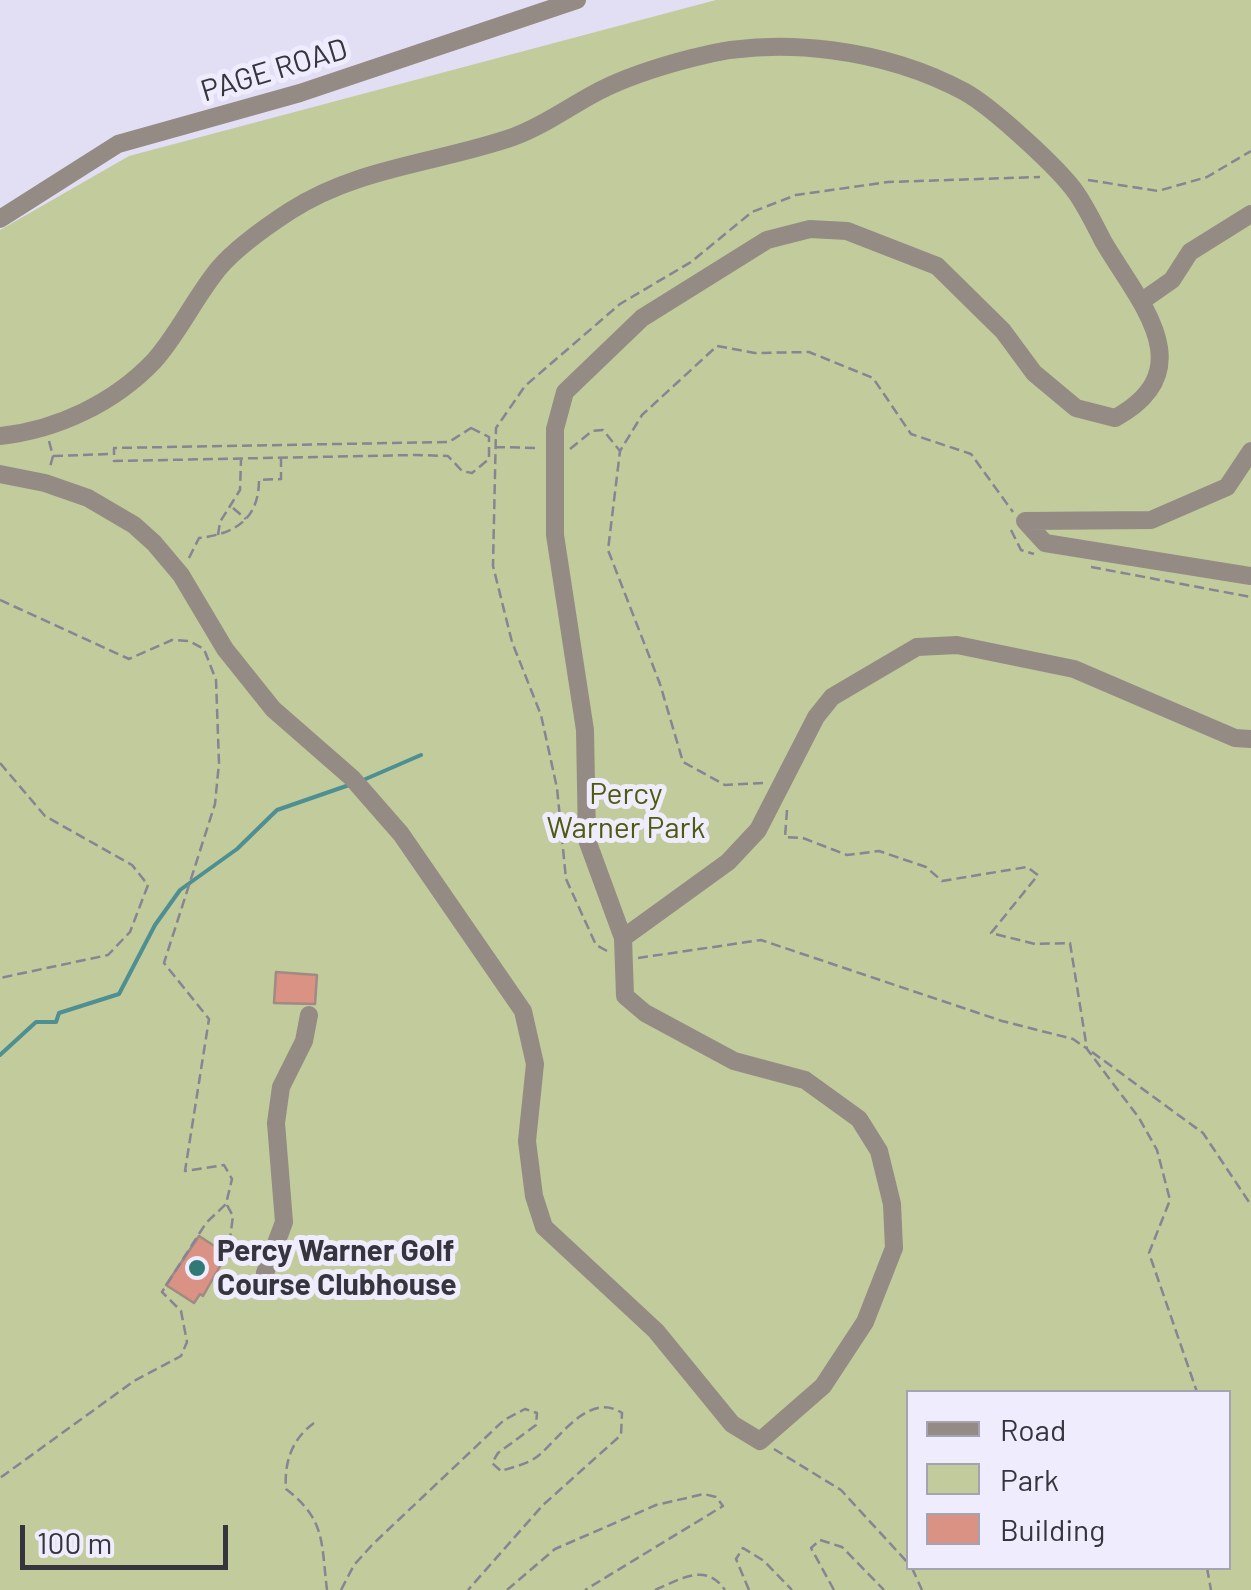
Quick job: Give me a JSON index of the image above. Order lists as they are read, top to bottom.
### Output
{
  "streets": {
    "street": ["PAGE ROAD"]
  },
  "parks": ["Percy Warner Park"],
  "places": ["Percy Warner Golf Course Clubhouse"],
  "legend": ["Road", "Park", "Building"],
  "scale_bar": "100 m"
}
